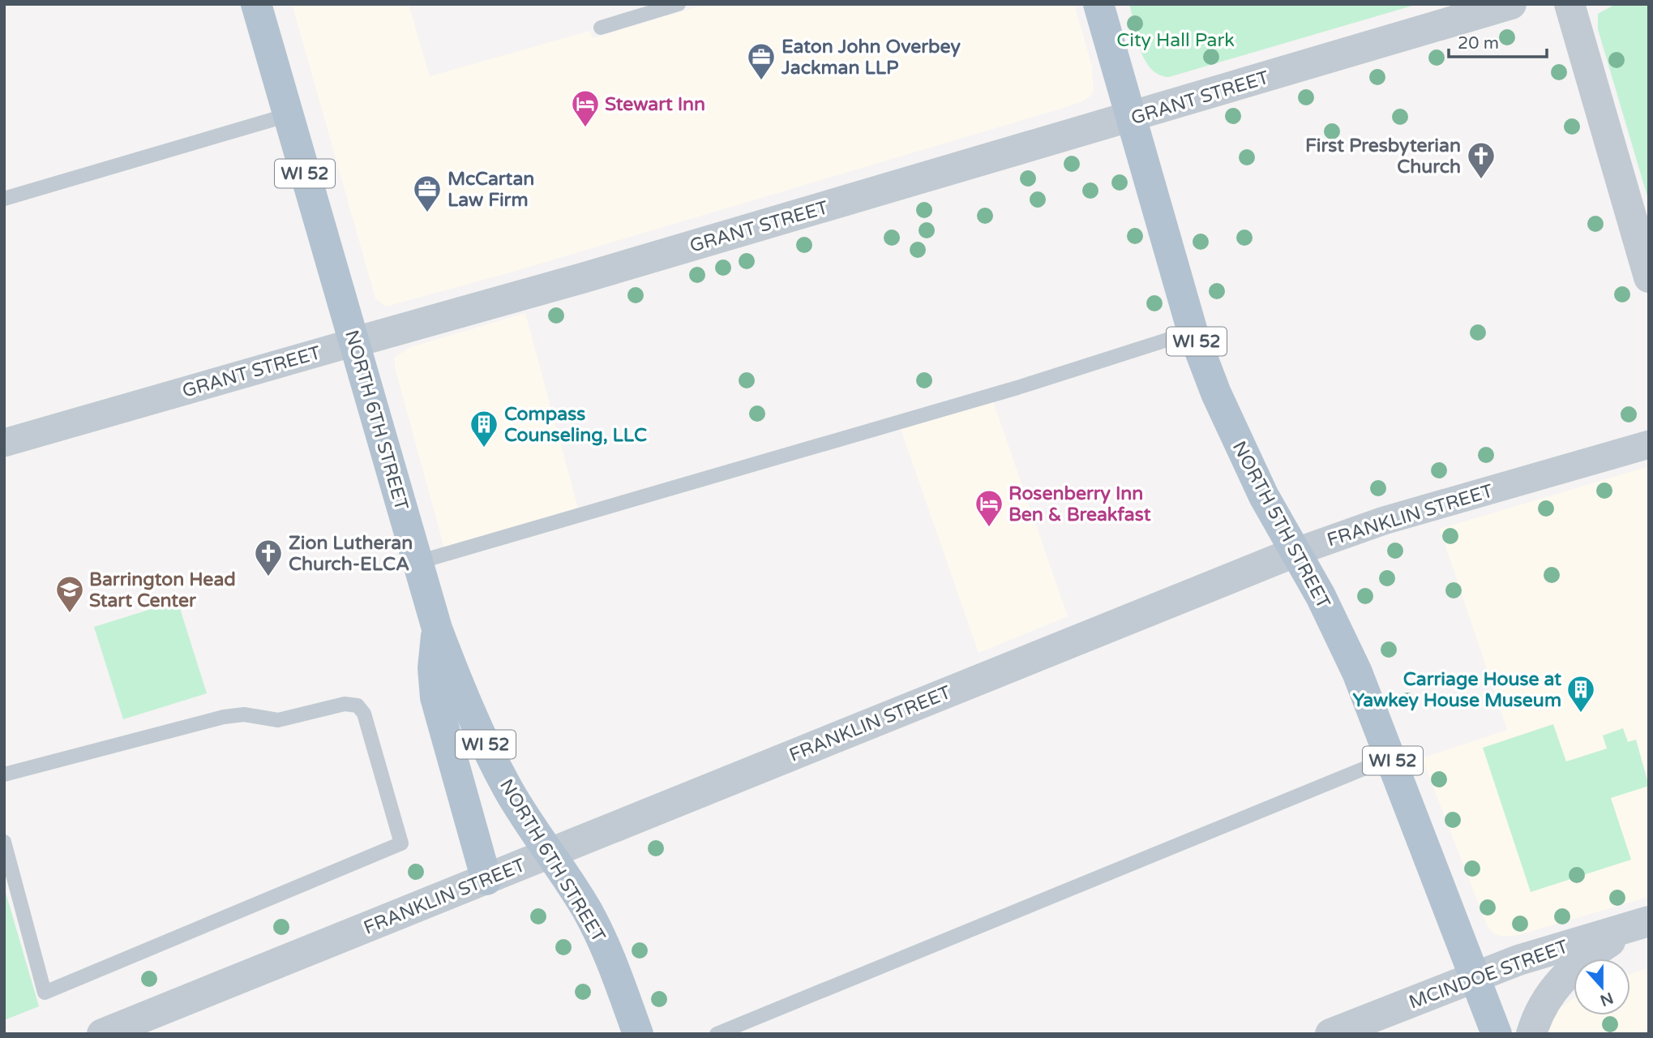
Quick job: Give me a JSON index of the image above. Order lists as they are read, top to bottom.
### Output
{
  "streets": {
    "main road": ["WI 52", "NORTH 6TH STREET", "NORTH 5TH STREET"],
    "street": ["GRANT STREET", "FRANKLIN STREET", "MCINDOE STREET"]
  },
  "crossings": [
    ["GRANT STREET", "NORTH 6TH STREET"],
    ["GRANT STREET", "NORTH 5TH STREET"],
    ["NORTH 6TH STREET", "FRANKLIN STREET"],
    ["FRANKLIN STREET", "NORTH 5TH STREET"],
    ["NORTH 5TH STREET", "MCINDOE STREET"]
  ],
  "parks": ["City Hall Park"],
  "places": {
    "office": ["Eaton John Overbey Jackman LLP", "McCartan Law Firm"],
    "hotel": ["Stewart Inn", "Rosenberry Inn Ben & Breakfast"],
    "church": ["First Presbyterian Church", "Zion Lutheran Church-ELCA"],
    "building": ["Compass Counseling, LLC", "Carriage House at Yawkey House Museum"],
    "school or university": ["Barrington Head Start Center"]
  },
  "scale_bar": "20 m",
  "north": "bottom"
}
